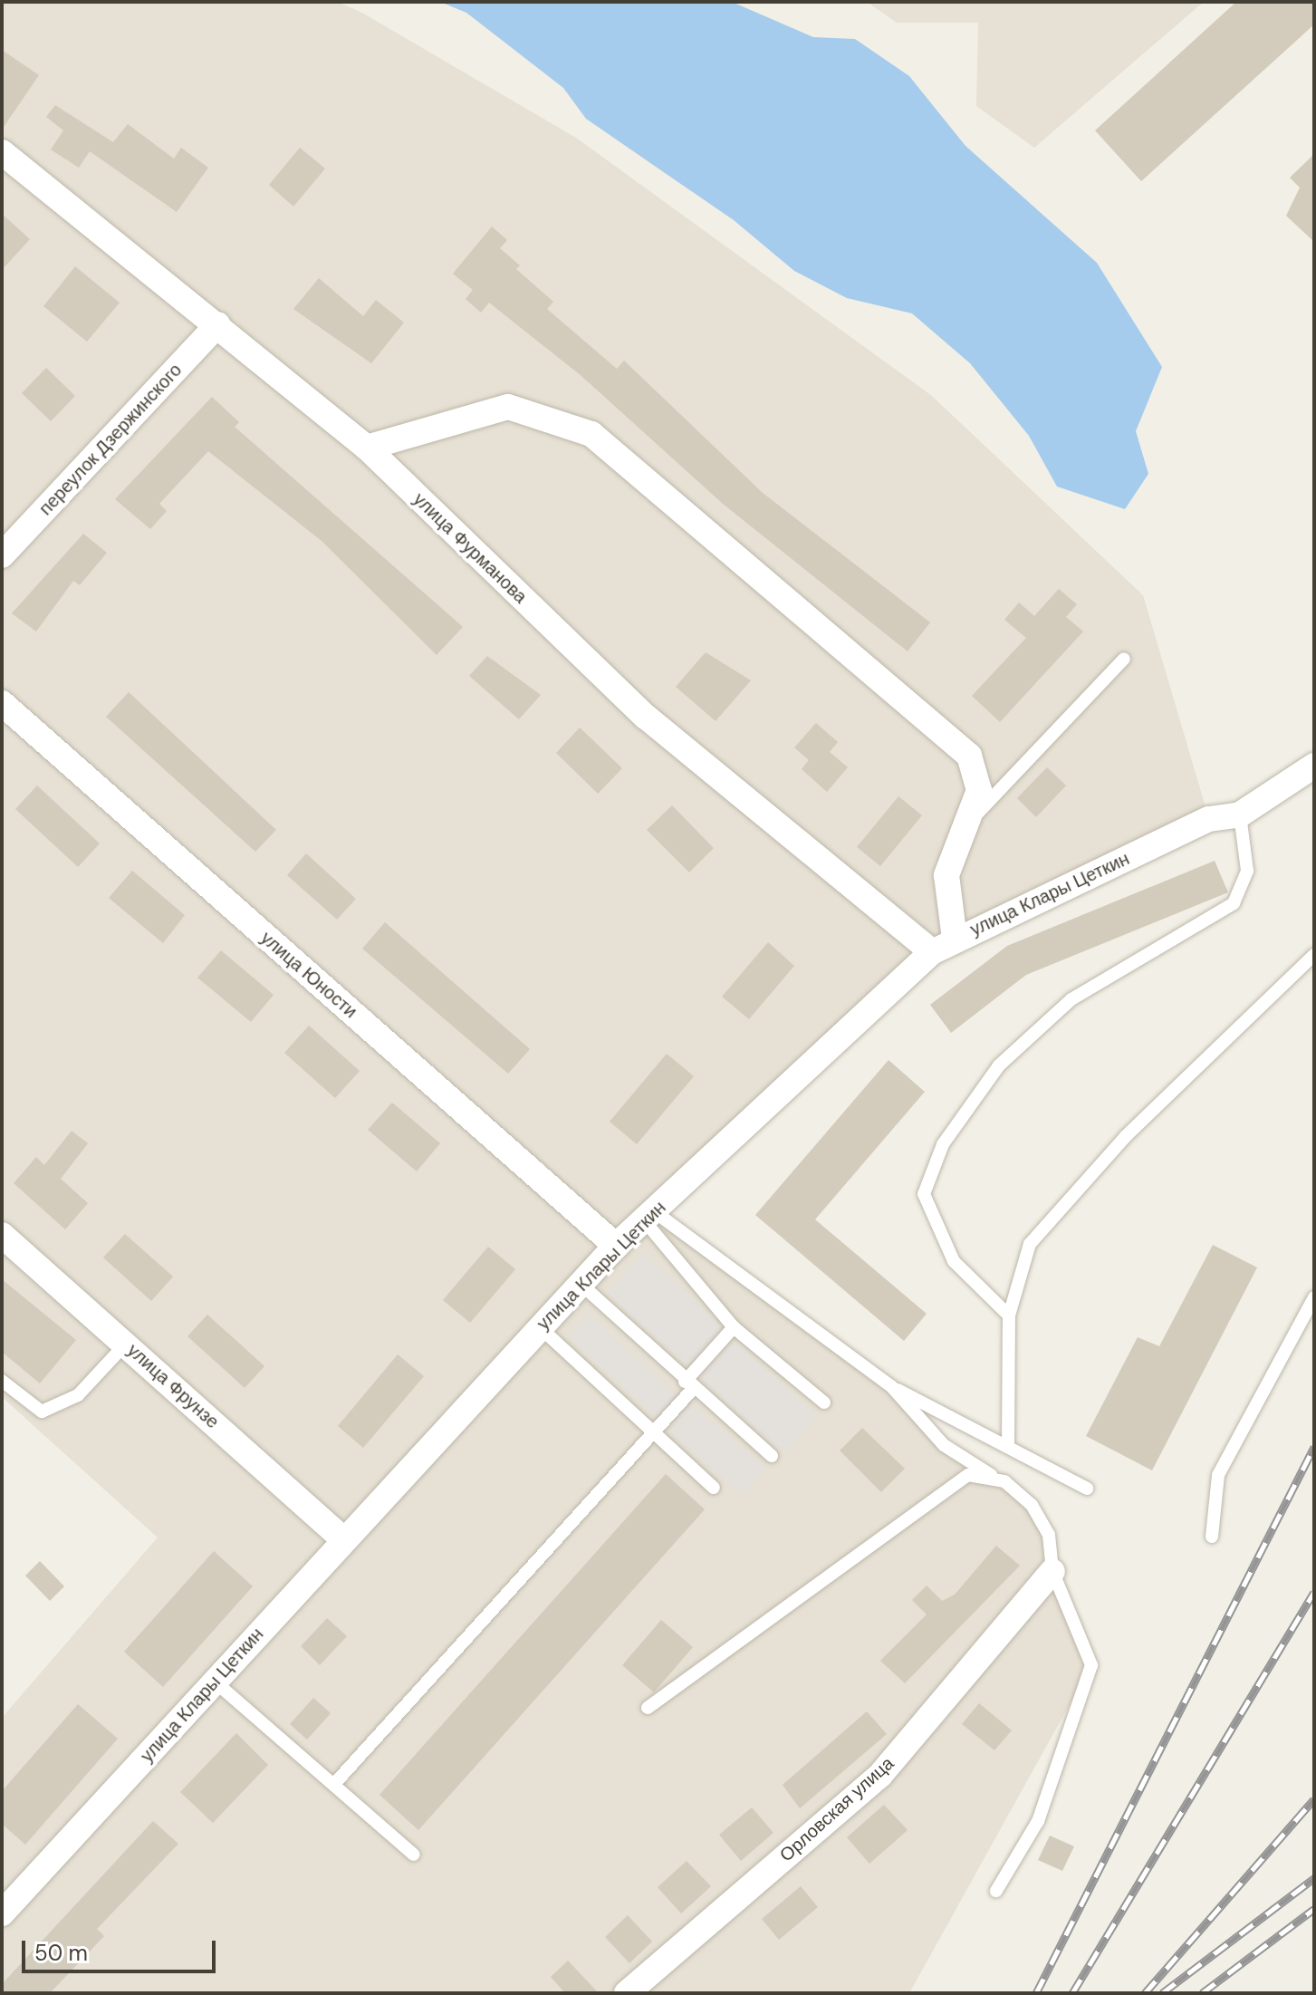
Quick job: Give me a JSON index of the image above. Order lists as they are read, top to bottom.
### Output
{
  "streets": {
    "street": [
      "переулок Дзержинского",
      "улица Фурманова",
      "улица Клары Цеткин",
      "улица Юности",
      "улица Фрунзе",
      "Орловская улица"
    ]
  },
  "crossings": [
    ["переулок Дзержинского", "улица Фурманова"],
    ["улица Фурманова", "улица Клары Цеткин"],
    ["улица Клары Цеткин", "улица Юности"],
    ["улица Клары Цеткин", "улица Фрунзе"]
  ],
  "scale_bar": "50 m"
}
